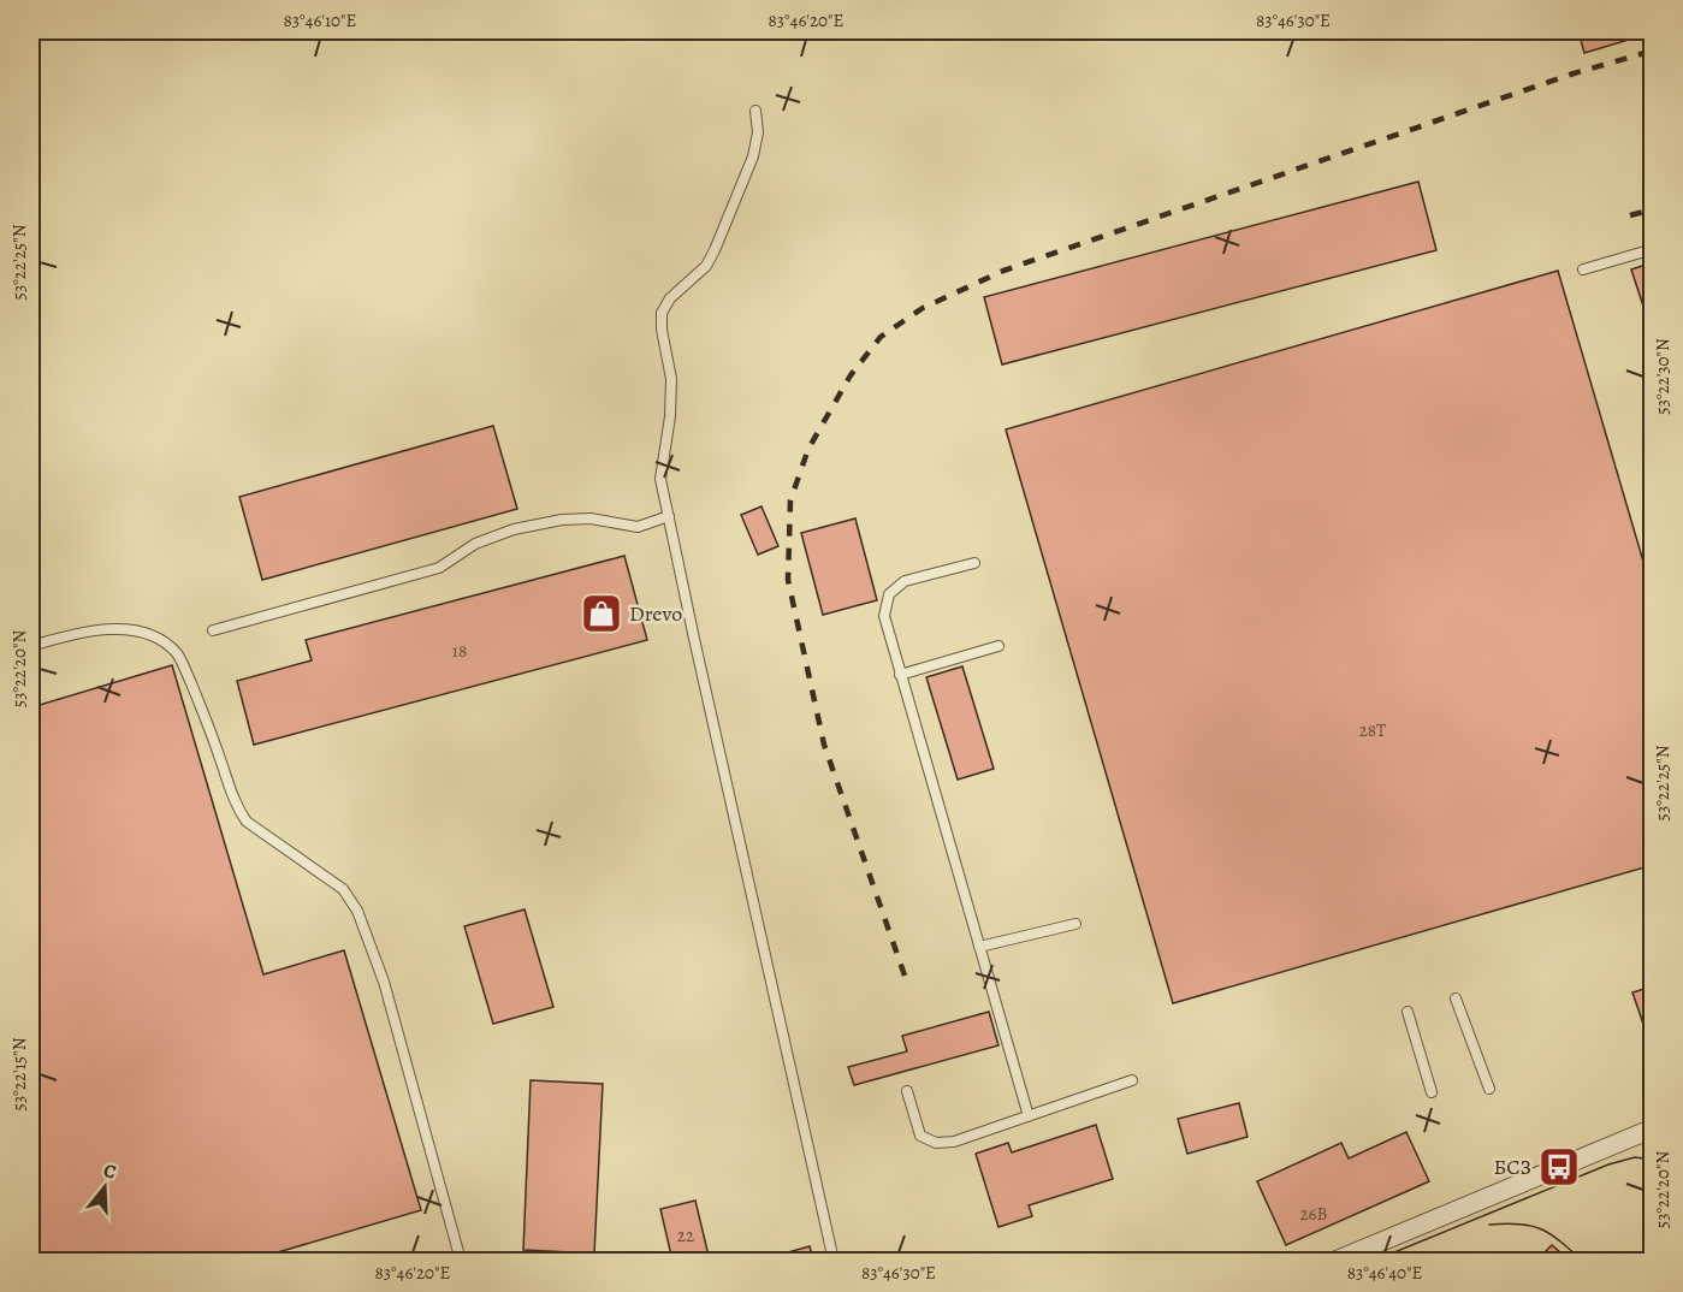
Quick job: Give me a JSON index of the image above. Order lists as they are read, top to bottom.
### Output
{
  "places": {
    "shop": ["Drevo"],
    "bus stop": ["БСЗ"]
  },
  "house_numbers": [
    "18",
    "28Т",
    "26В",
    "22"
  ],
  "north": "top",
  "coordinates": [
    "83°46'10\"E",
    "83°46'20\"E",
    "83°46'30\"E",
    "53°22'25\"N",
    "53°22'30\"N",
    "53°22'20\"N",
    "53°22'15\"N",
    "83°46'40\"E"
  ]
}
